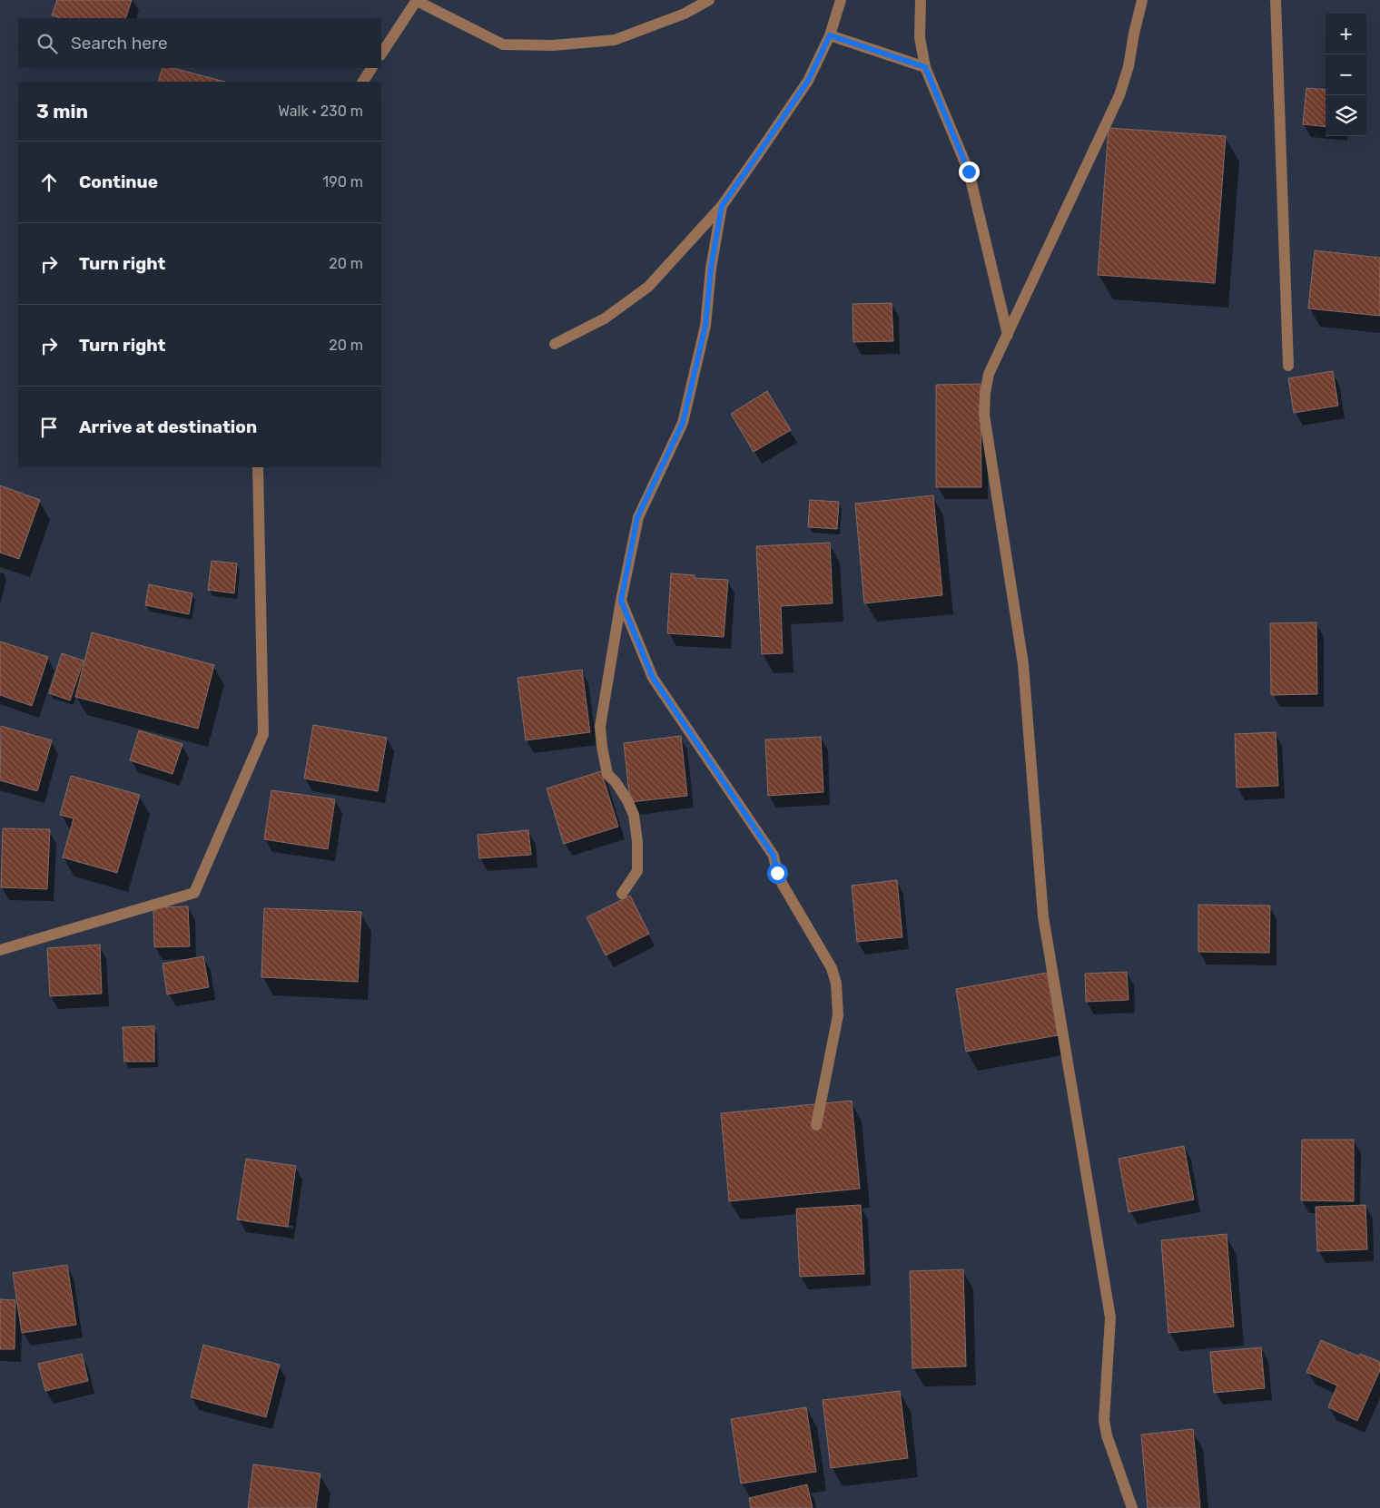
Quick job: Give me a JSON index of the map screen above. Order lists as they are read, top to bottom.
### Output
{
  "page": {
    "map_buttons": ["+", "−"],
    "search": "Search here",
    "heading": ["3 min", "Walk · 230 m"],
    "list": [
      ["Continue", "190 m"],
      ["Turn right", "20 m"],
      ["Turn right", "20 m"],
      "Arrive at destination"
    ]
  }
}
